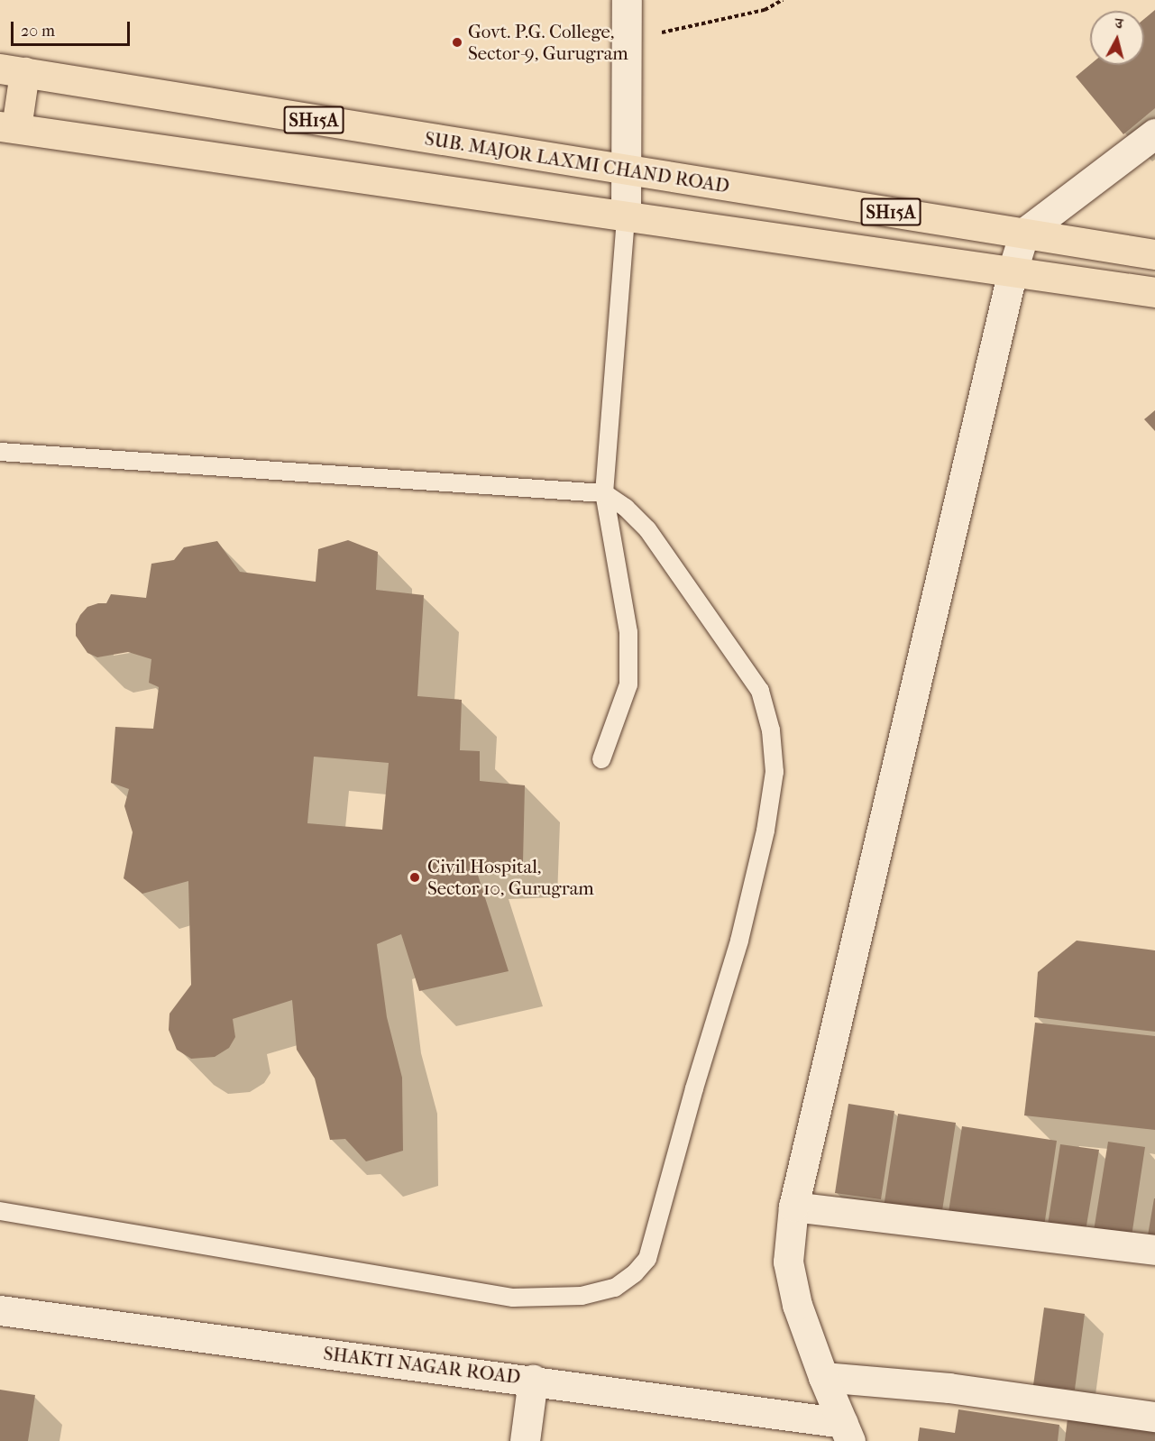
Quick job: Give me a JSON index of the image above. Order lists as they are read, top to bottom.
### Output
{
  "streets": {
    "main road": ["SH15A", "SUB. MAJOR LAXMI CHAND ROAD"],
    "street": ["SHAKTI NAGAR ROAD"]
  },
  "places": ["Govt. P.G. College, Sector-9, Gurugram", "Civil Hospital, Sector 10, Gurugram"],
  "scale_bar": "20 m",
  "north": "top"
}
